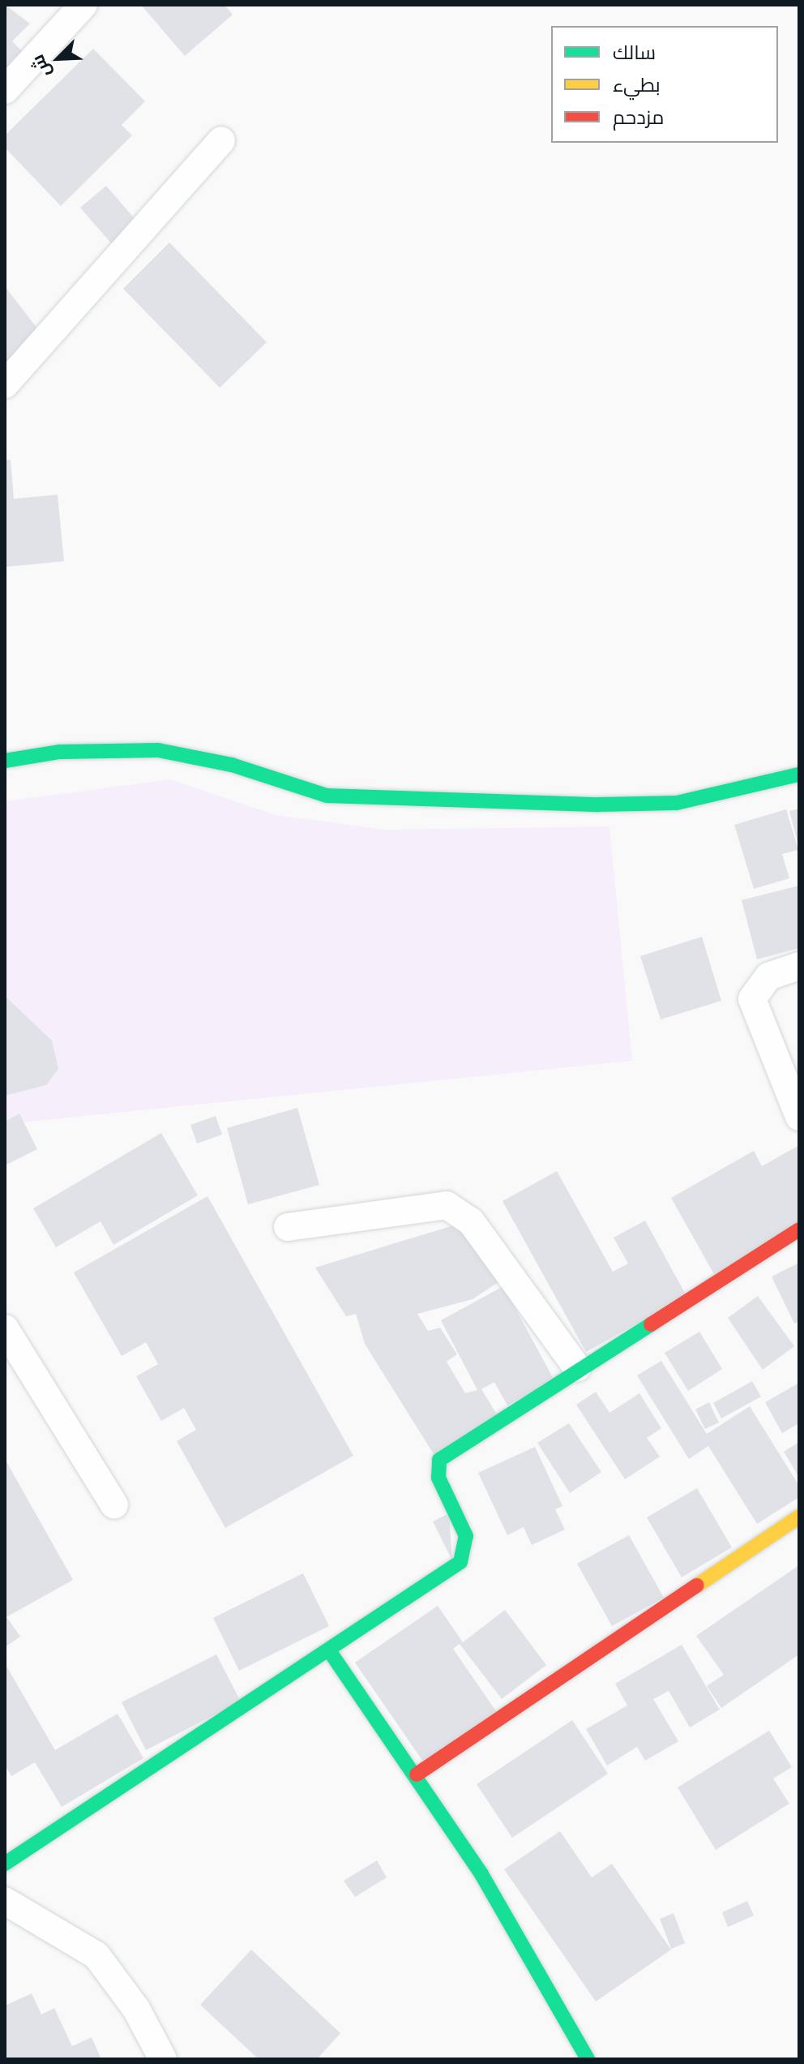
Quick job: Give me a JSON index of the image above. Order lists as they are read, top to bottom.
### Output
{
  "legend": ["سالك", "بطيء", "مزدحم"],
  "north": "bottom left"
}
